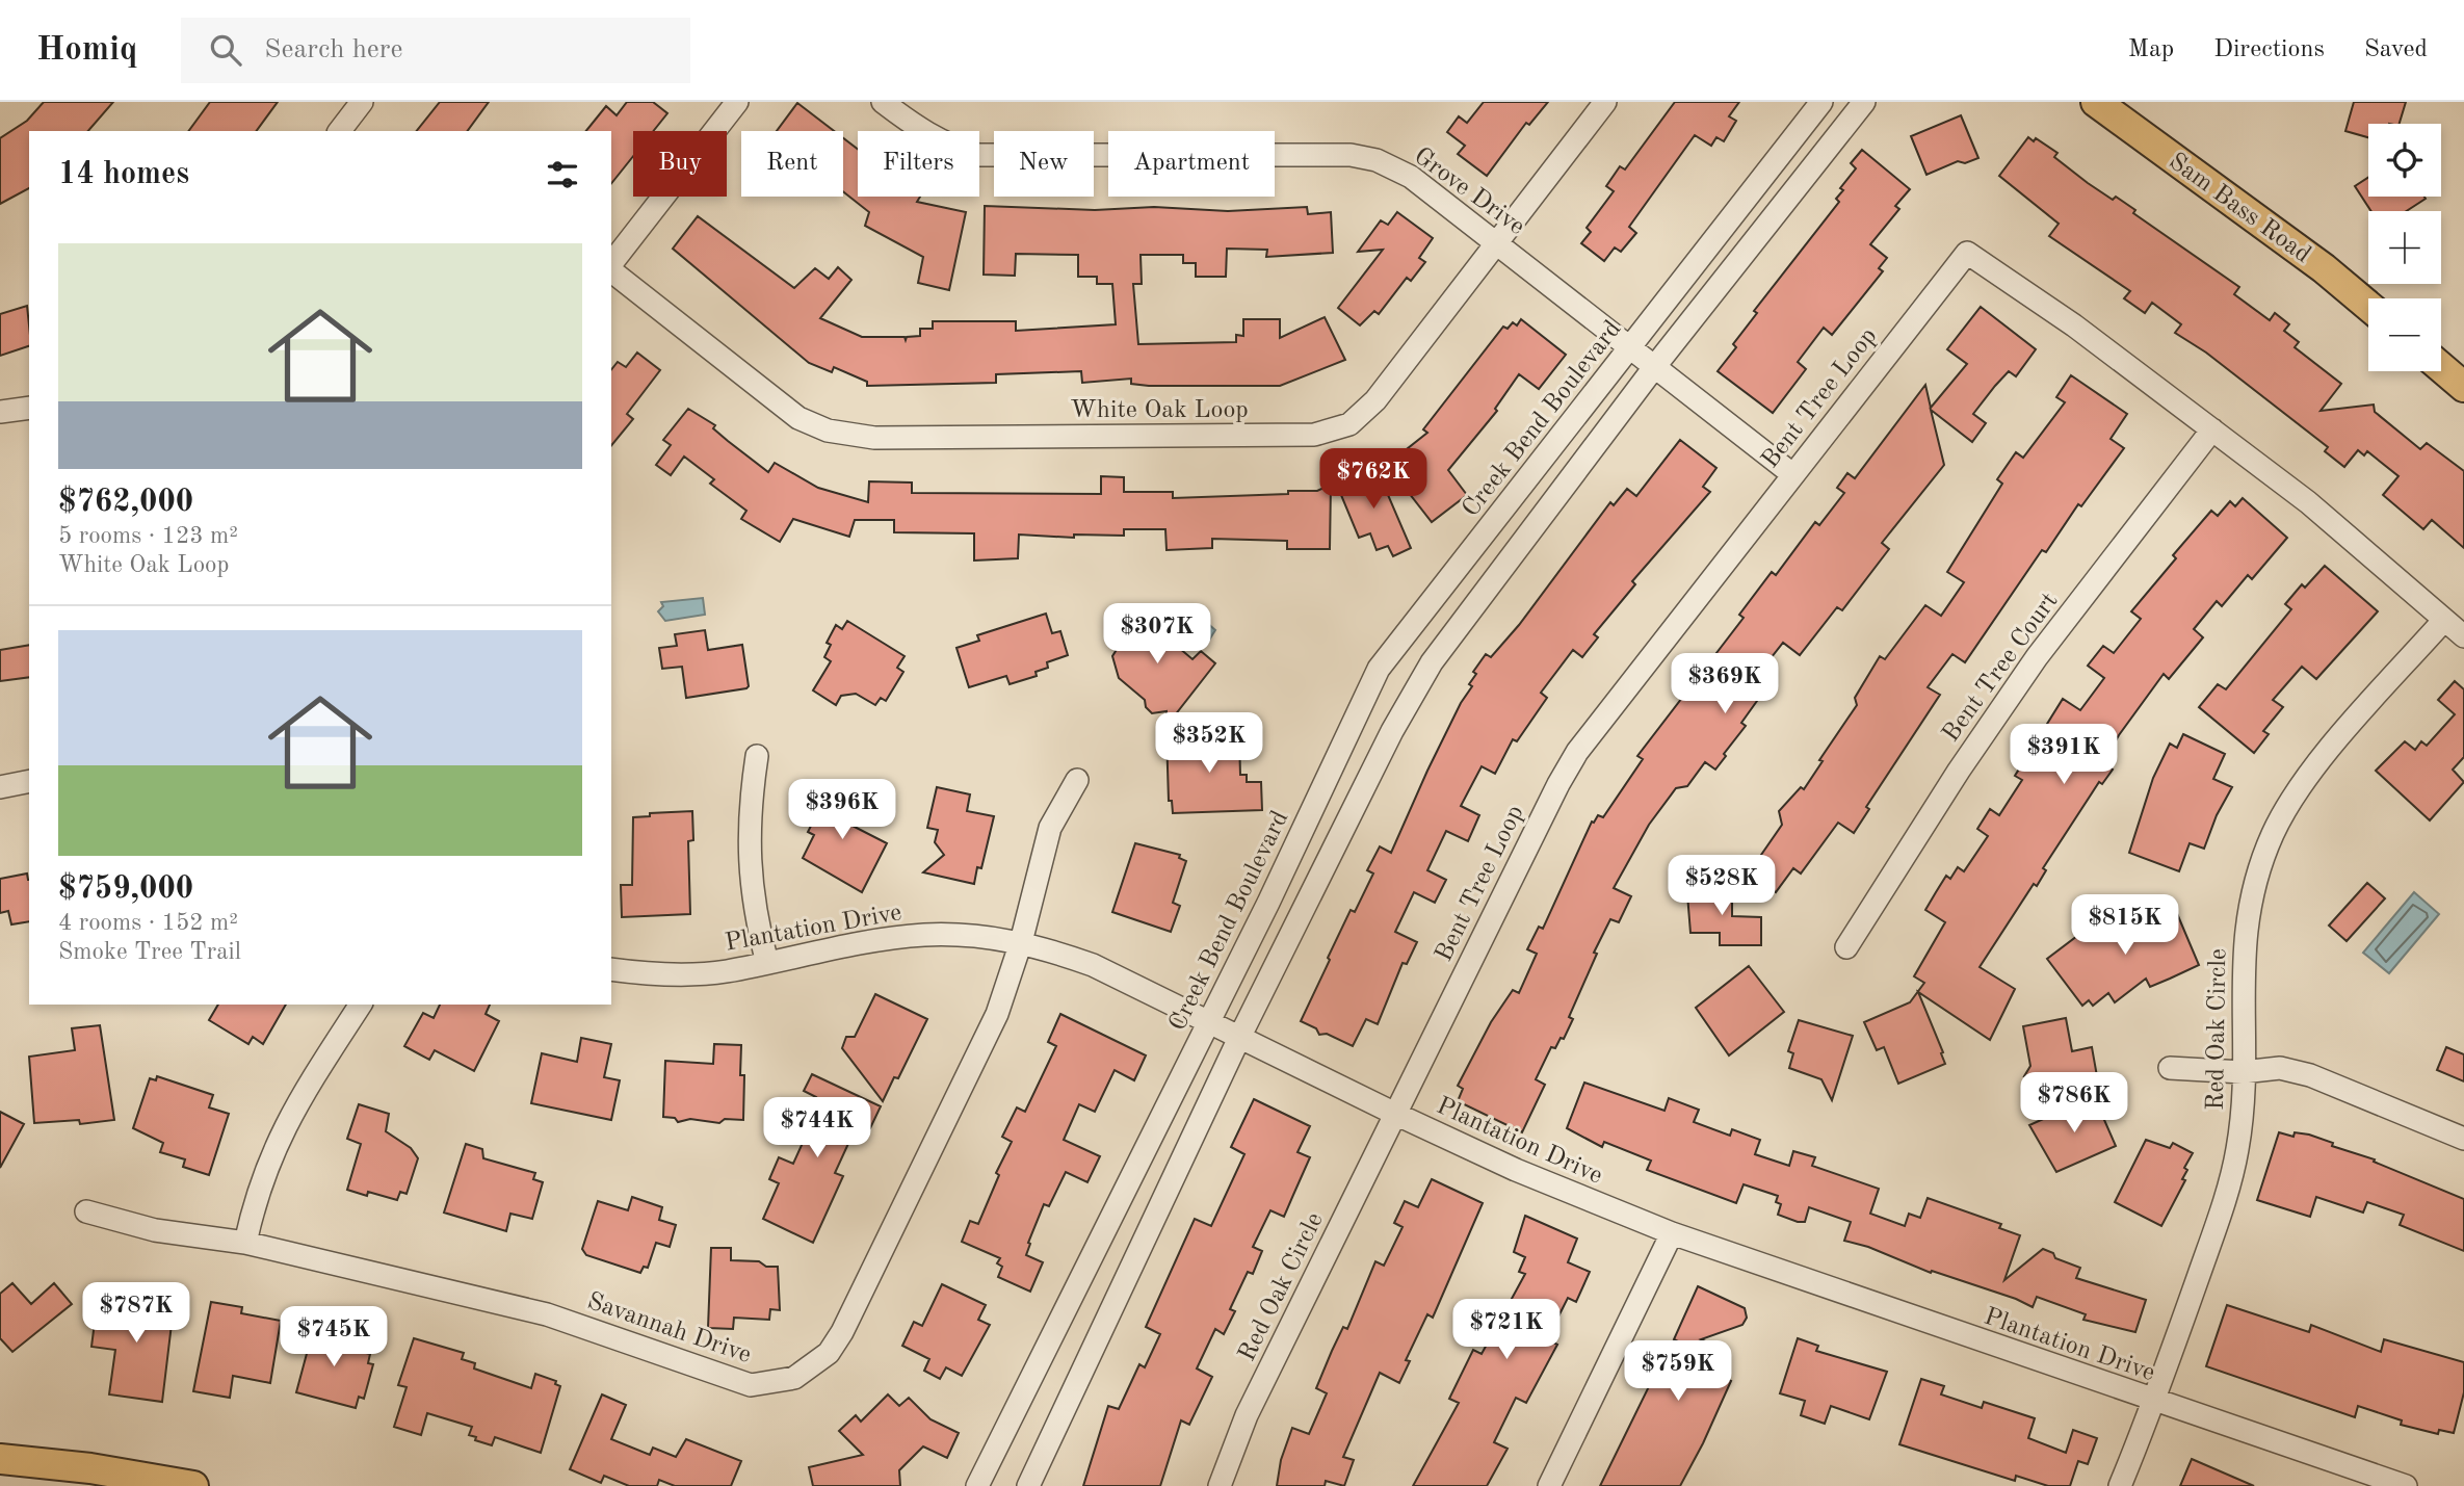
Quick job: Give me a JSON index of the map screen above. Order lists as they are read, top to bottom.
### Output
{
  "streets": {
    "main road": ["Sam Bass Road"],
    "street": [
      "Grove Drive",
      "Bent Tree Loop",
      "White Oak Loop",
      "Creek Bend Boulevard",
      "Bent Tree Court",
      "Plantation Drive",
      "Red Oak Circle",
      "Savannah Drive"
    ]
  },
  "crossings": [
    ["Grove Drive", "Bent Tree Loop"],
    ["Grove Drive", "White Oak Loop"],
    ["Grove Drive", "Creek Bend Boulevard"],
    ["Bent Tree Loop", "Bent Tree Court"],
    ["Bent Tree Loop", "Plantation Drive"],
    ["Bent Tree Loop", "Red Oak Circle"],
    ["Creek Bend Boulevard", "Plantation Drive"],
    ["Plantation Drive", "Red Oak Circle"],
    ["Plantation Drive", "Savannah Drive"]
  ],
  "page": {
    "header": "Homiq",
    "search": "Search here",
    "nav": ["Map", "Directions", "Saved"],
    "map_buttons": ["+", "−"],
    "chip": [
      "Buy",
      "Rent",
      "Filters",
      "New",
      "Apartment"
    ],
    "heading": "14 homes",
    "list": [
      {
        "name": "$762,000",
        "note": "5 rooms · 123 m² · White Oak Loop"
      },
      {
        "name": "$759,000",
        "note": "4 rooms · 152 m² · Smoke Tree Trail"
      }
    ],
    "price": [
      "$762K",
      "$307K",
      "$369K",
      "$352K",
      "$391K",
      "$396K",
      "$528K",
      "$815K",
      "$786K",
      "$744K",
      "$787K",
      "$721K",
      "$745K",
      "$759K"
    ]
  }
}
